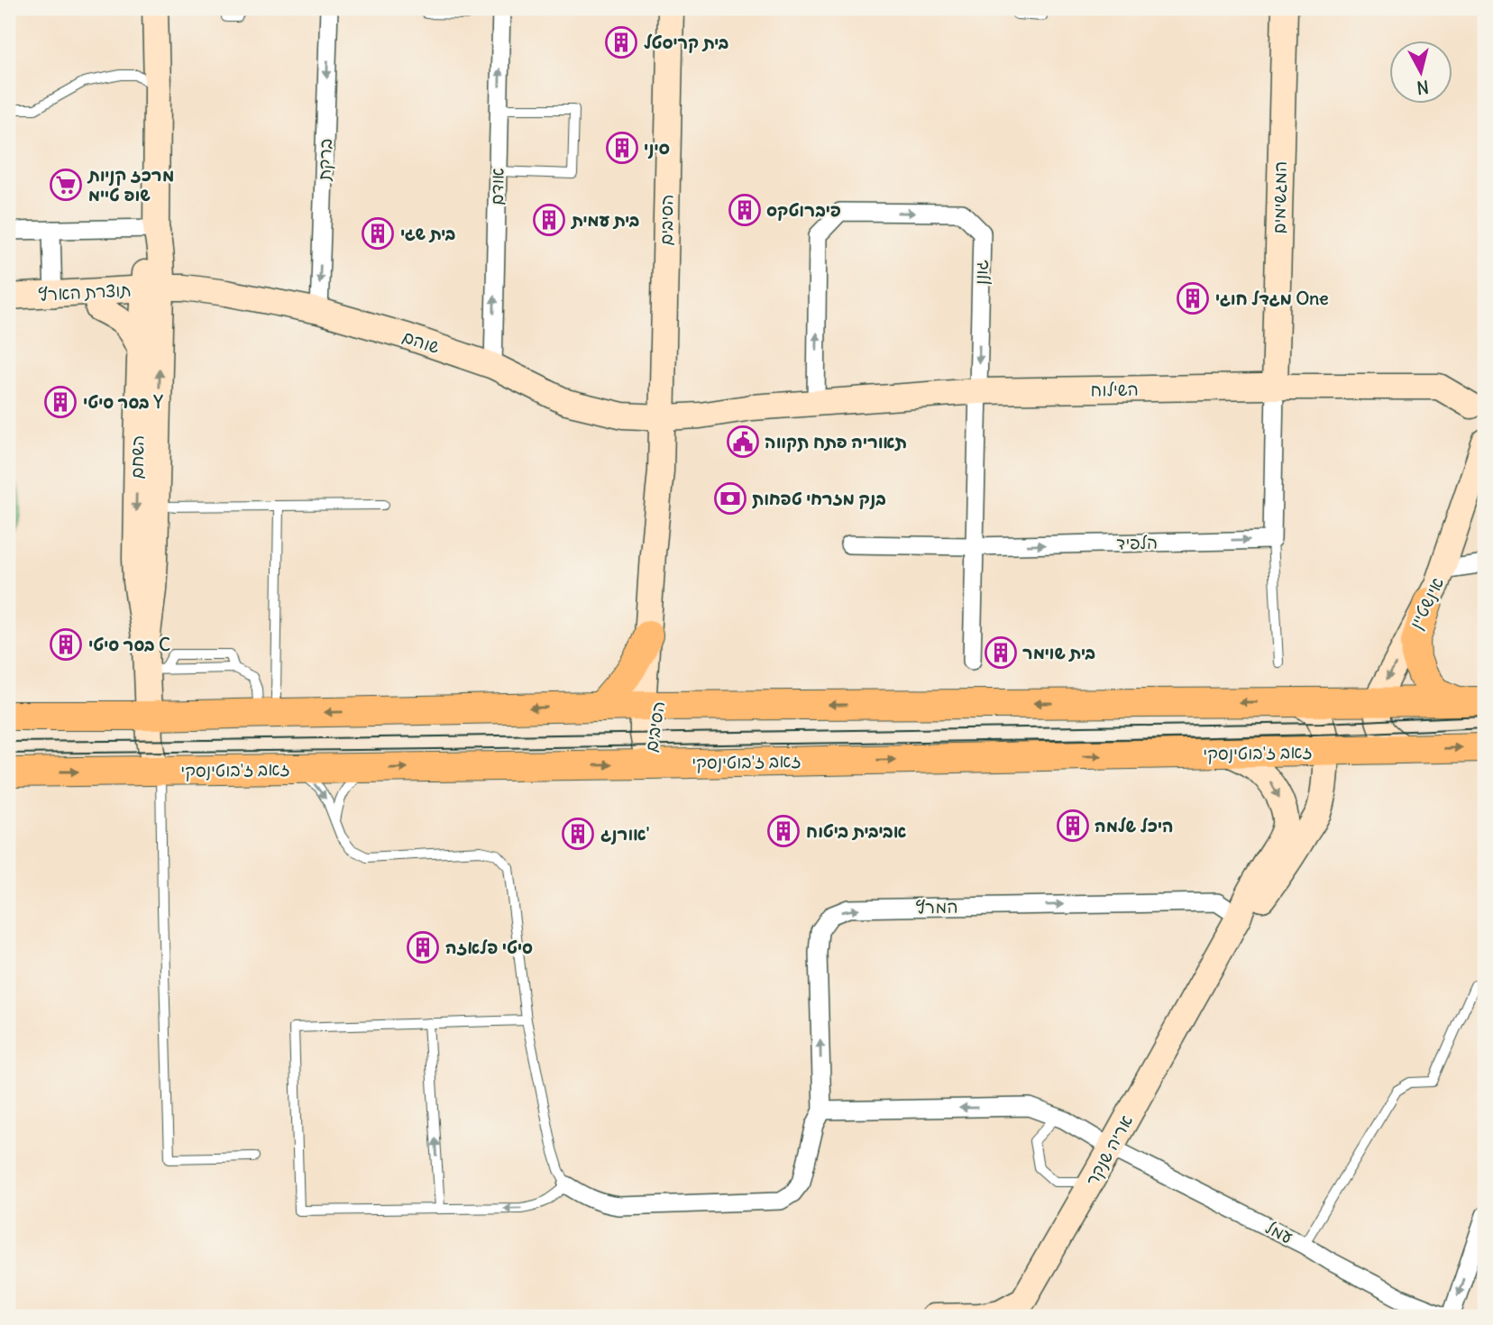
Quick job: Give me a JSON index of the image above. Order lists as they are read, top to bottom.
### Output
{
  "streets": {
    "main road": ["זאב ז'בוטינסקי"],
    "street": [
      "ברקת",
      "אודם",
      "המגשימים",
      "הסיבים",
      "גונן",
      "תוצרת הארץ",
      "שוהם",
      "השילוח",
      "השחם",
      "הלפיד",
      "אינשטיין",
      "המרץ",
      "אריה שנקר",
      "עמל"
    ]
  },
  "crossings": [
    ["ברקת", "שוהם"],
    ["אודם", "שוהם"],
    ["המגשימים", "השילוח"],
    ["הסיבים", "שוהם"],
    ["הסיבים", "השילוח"],
    ["הסיבים", "זאב ז'בוטינסקי"],
    ["גונן", "השילוח"],
    ["גונן", "הלפיד"],
    ["תוצרת הארץ", "שוהם"],
    ["תוצרת הארץ", "השחם"],
    ["שוהם", "השילוח"],
    ["שוהם", "השחם"],
    ["השחם", "זאב ז'בוטינסקי"],
    ["זאב ז'בוטינסקי", "אריה שנקר"],
    ["המרץ", "אריה שנקר"],
    ["אריה שנקר", "עמל"]
  ],
  "one_way": [
    "ברקת",
    "אודם",
    "הלפיד",
    "אינשטיין"
  ],
  "places": {
    "building": [
      "בית קריסטל",
      "סיני",
      "פיברוטקס",
      "בית עמית",
      "בית שגי",
      "מגדל חוגי One",
      "בסר סיטי Y",
      "בסר סיטי C",
      "בית שוימר",
      "היכל שלמה",
      "אביבית ביטוח",
      "אורנג'",
      "סיטי פלאזה"
    ],
    "supermarket": ["מרכז קניות שופ טיימ"],
    "public building": ["תאוריה פתח תקווה"],
    "bank": ["בנק מזרחי טפחות"]
  },
  "north": "bottom"
}
